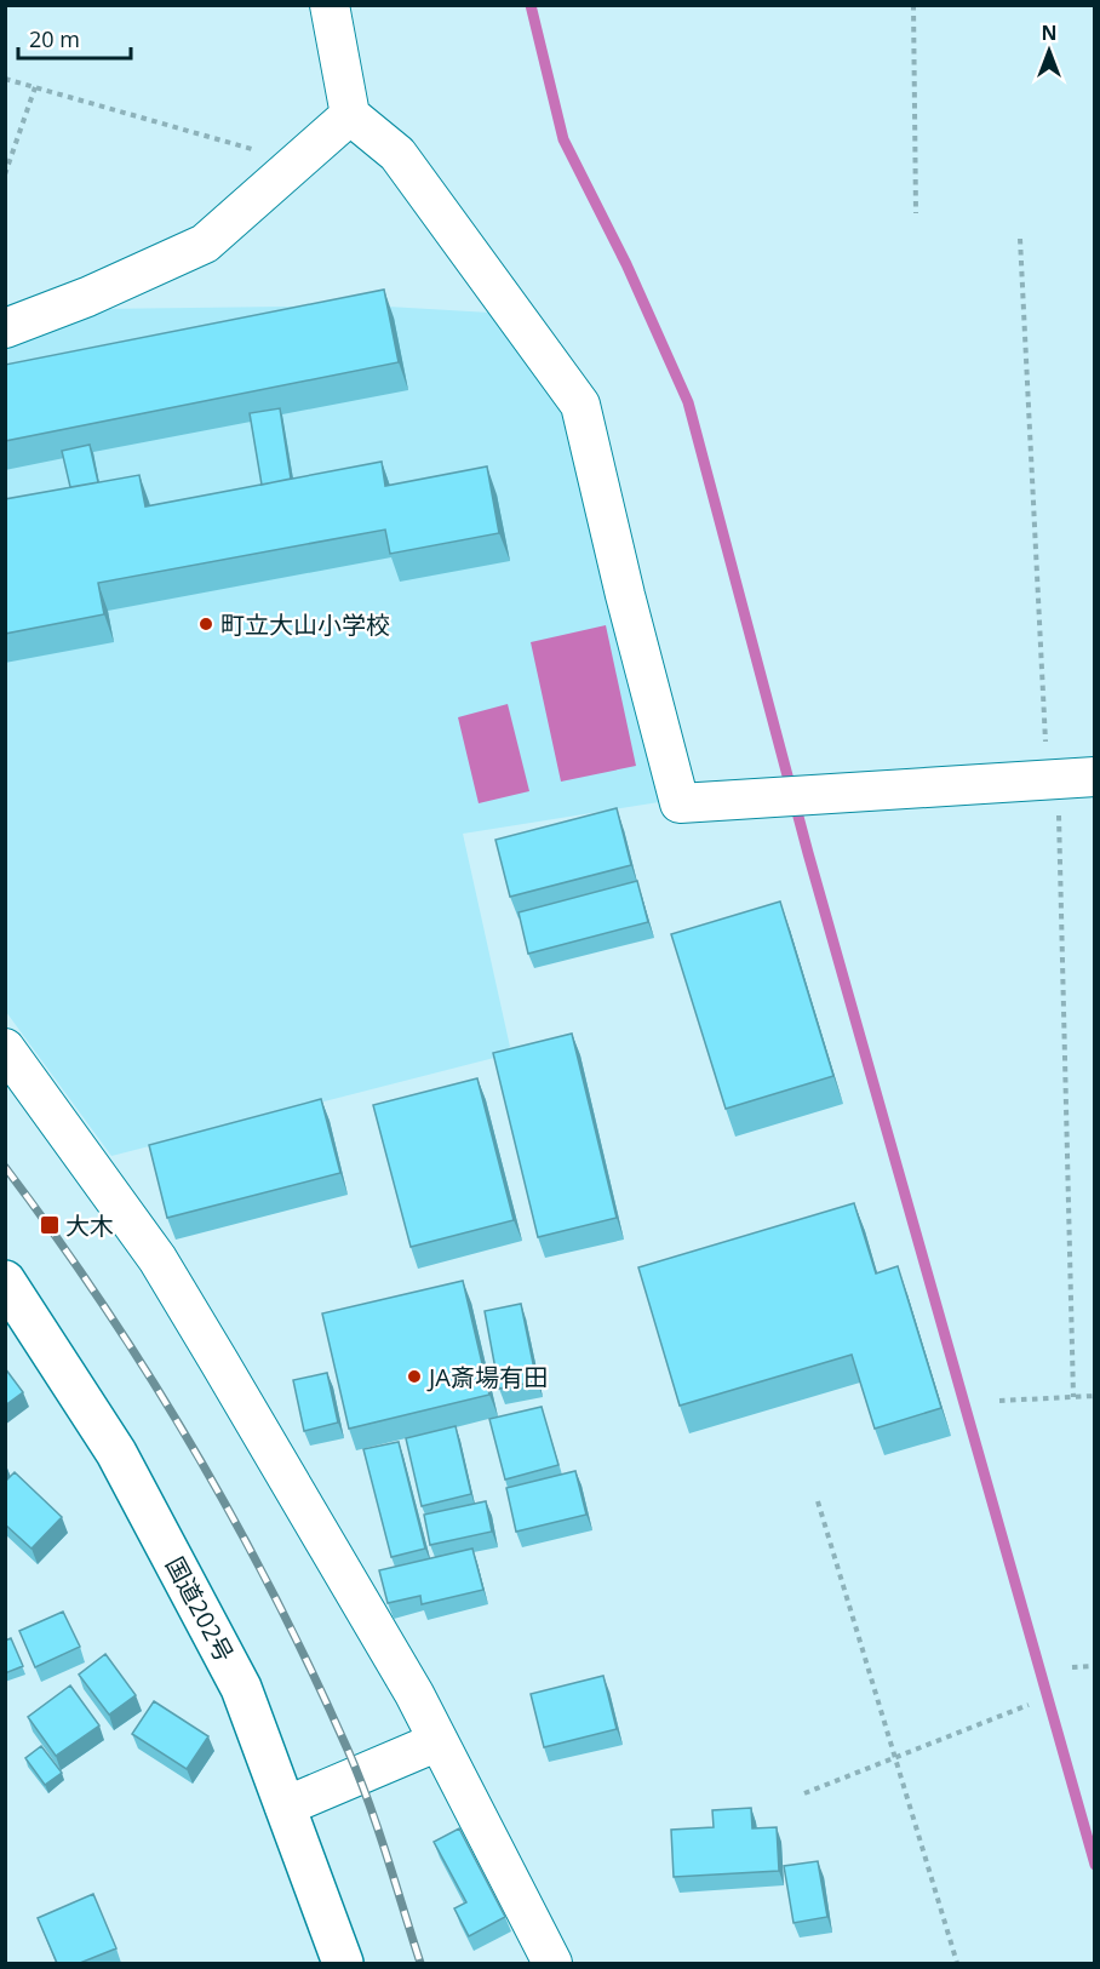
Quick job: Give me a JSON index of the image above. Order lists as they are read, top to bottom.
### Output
{
  "streets": {
    "highway": ["国道202号"]
  },
  "places": {
    "other": ["町立大山小学校", "JA斎場有田"],
    "transit": ["大木"]
  },
  "scale_bar": "20 m",
  "north": "top"
}
